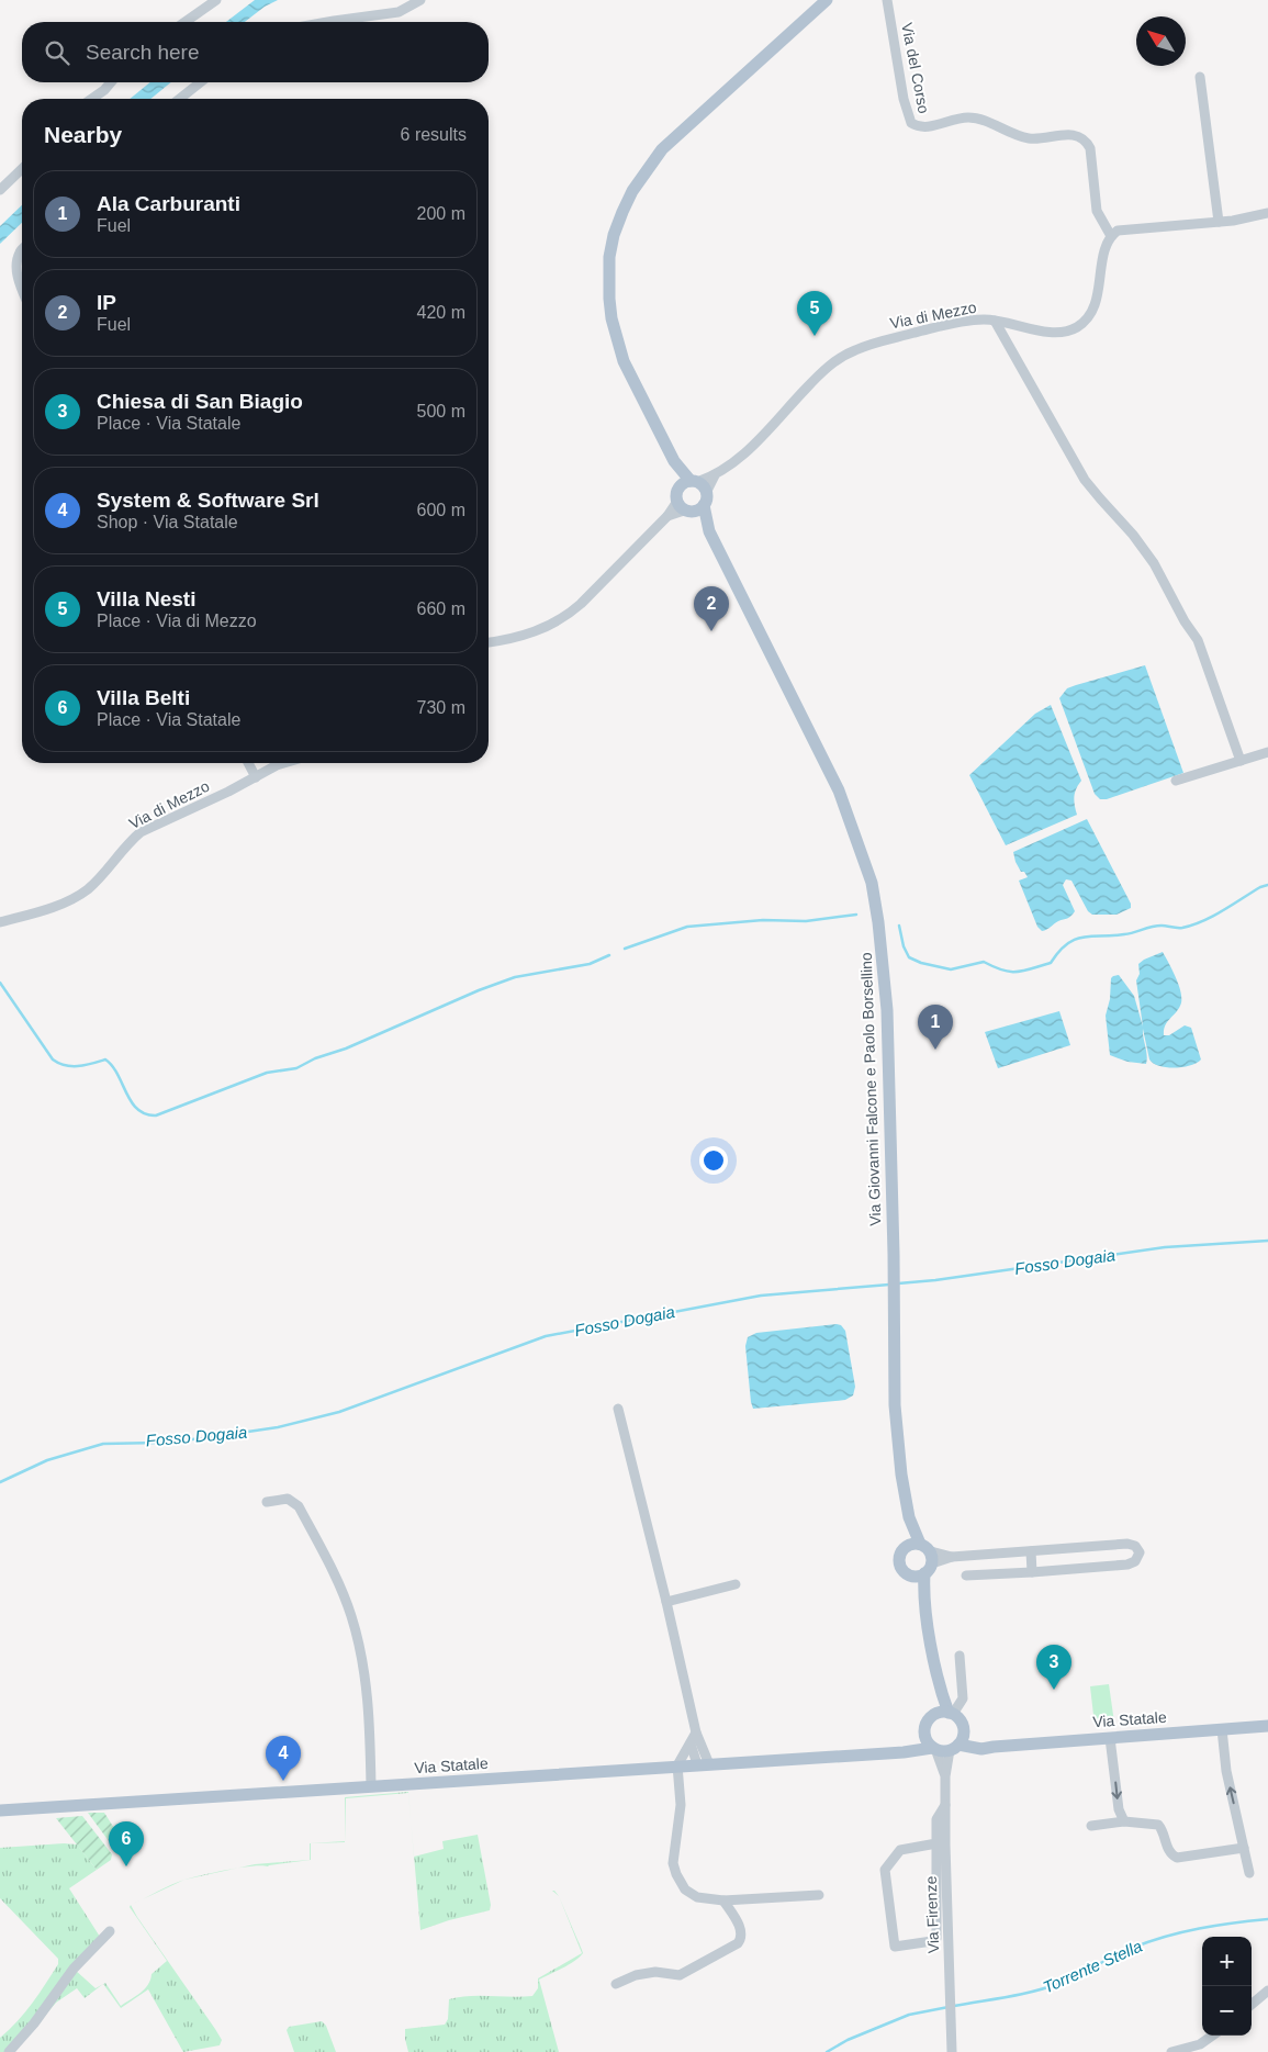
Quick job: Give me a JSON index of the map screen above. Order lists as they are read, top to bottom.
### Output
{
  "streets": {
    "main road": ["Via Giovanni Falcone e Paolo Borsellino", "Via Statale"],
    "street": ["Via del Corso", "Via di Mezzo", "Via Firenze"]
  },
  "crossings": [
    ["Via del Corso", "Via di Mezzo"],
    ["Via Giovanni Falcone e Paolo Borsellino", "Via Statale"]
  ],
  "water": ["Fosso Dogaia", "Torrente Stella"],
  "north": "top left",
  "page": {
    "search": "Search here",
    "heading": ["Nearby", "6 results"],
    "list": [
      {
        "mark": "1",
        "name": "Ala Carburanti",
        "note": "Fuel",
        "value": "200 m"
      },
      {
        "mark": "2",
        "name": "IP",
        "note": "Fuel",
        "value": "420 m"
      },
      {
        "mark": "3",
        "name": "Chiesa di San Biagio",
        "note": "Place · Via Statale",
        "value": "500 m"
      },
      {
        "mark": "4",
        "name": "System & Software Srl",
        "note": "Shop · Via Statale",
        "value": "600 m"
      },
      {
        "mark": "5",
        "name": "Villa Nesti",
        "note": "Place · Via di Mezzo",
        "value": "660 m"
      },
      {
        "mark": "6",
        "name": "Villa Belti",
        "note": "Place · Via Statale",
        "value": "730 m"
      }
    ],
    "pins": [
      "5",
      "2",
      "1",
      "3",
      "4",
      "6"
    ],
    "map_buttons": ["+", "−"]
  }
}
